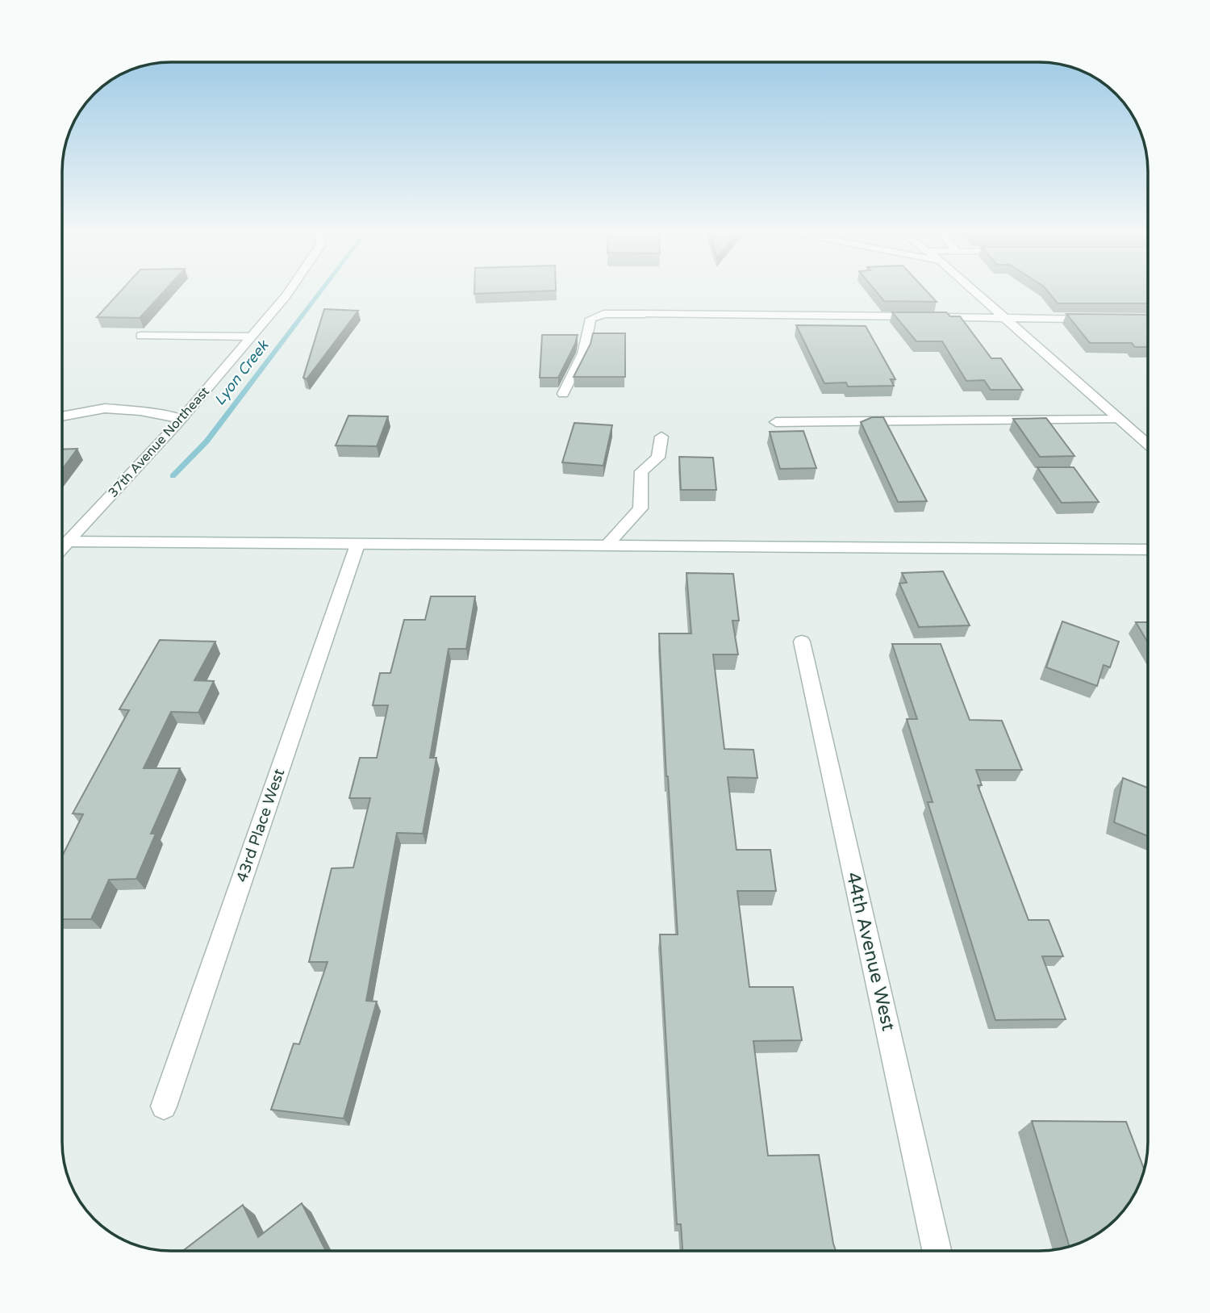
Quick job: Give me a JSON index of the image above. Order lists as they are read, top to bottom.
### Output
{
  "streets": {
    "street": ["37th Avenue Northeast", "43rd Place West", "44th Avenue West"]
  },
  "water": ["Lyon Creek"]
}
